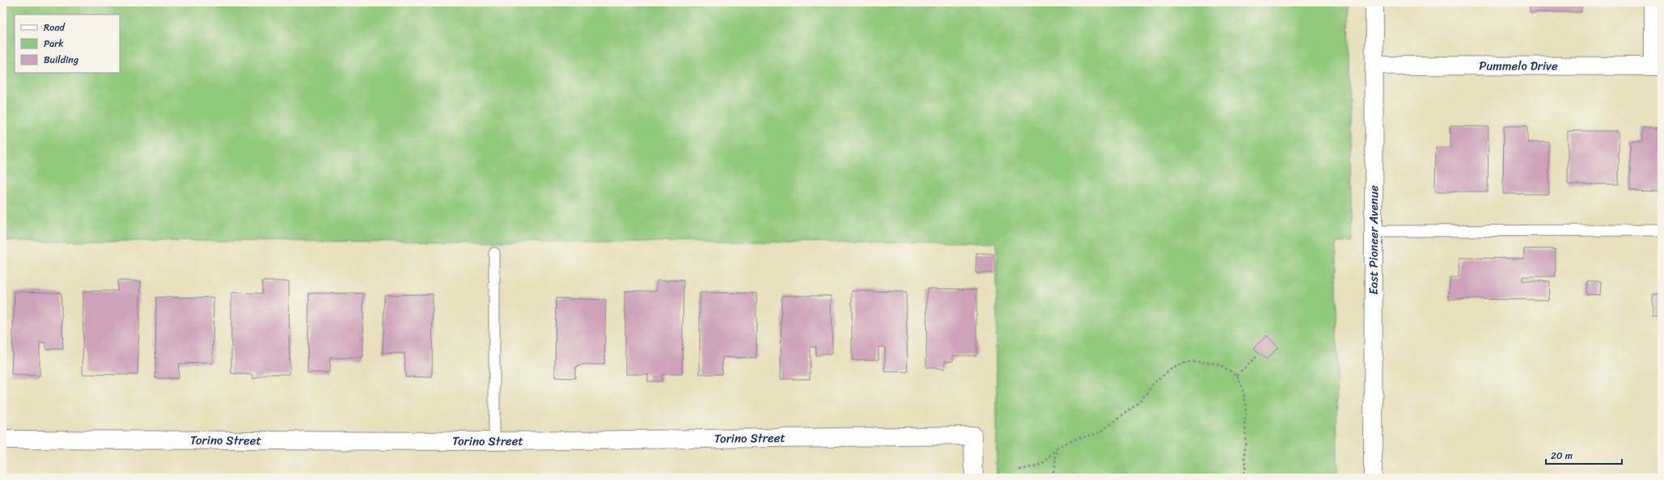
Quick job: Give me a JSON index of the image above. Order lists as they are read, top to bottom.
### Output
{
  "streets": {
    "street": ["Pummelo Drive", "East Pioneer Avenue", "Torino Street"]
  },
  "crossings": [
    ["Pummelo Drive", "East Pioneer Avenue"]
  ],
  "legend": ["Road", "Park", "Building"],
  "scale_bar": "20 m"
}
